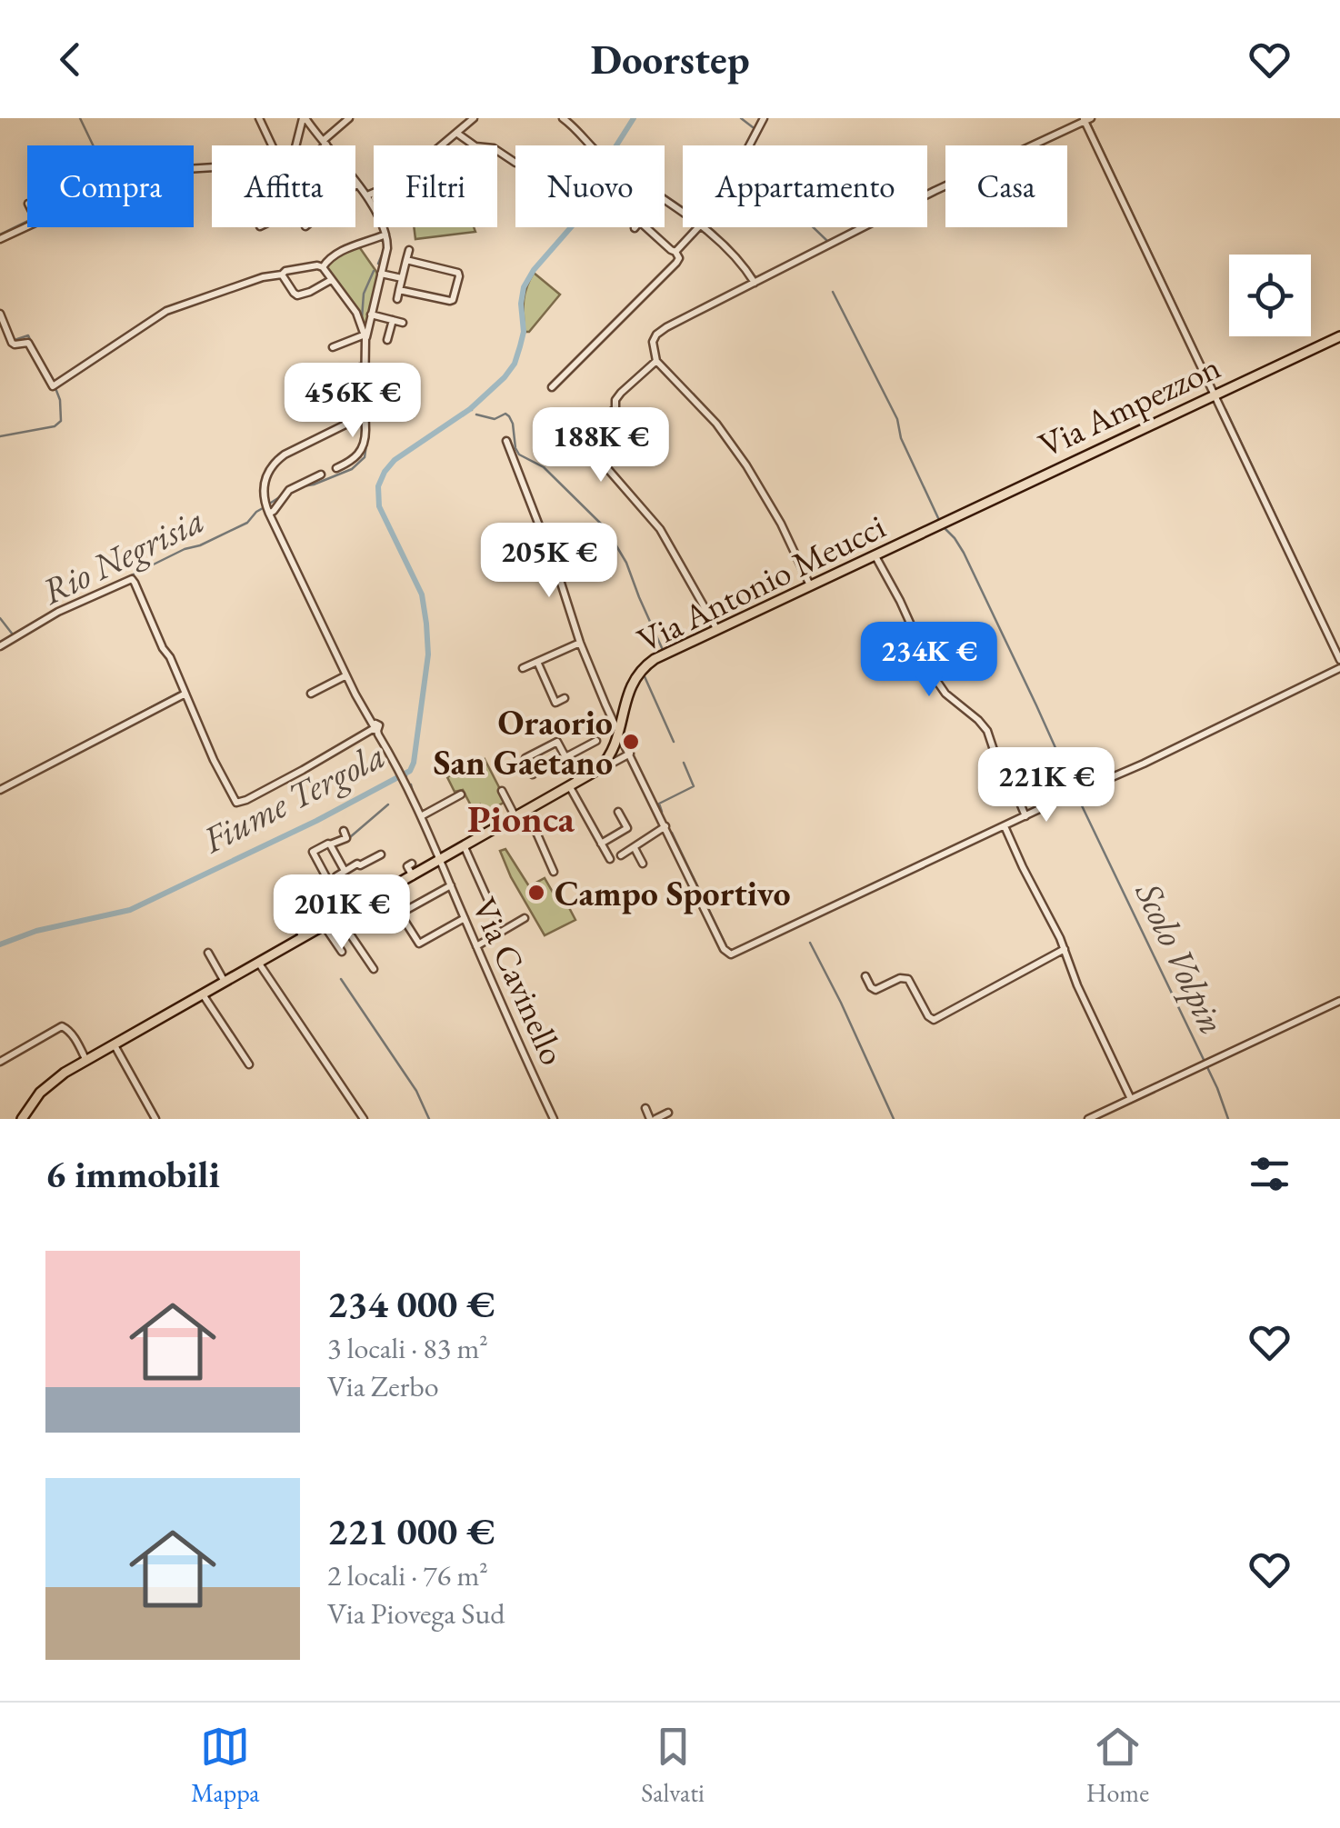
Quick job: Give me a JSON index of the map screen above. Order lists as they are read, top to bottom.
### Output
{
  "streets": {
    "main road": ["Via Ampezzon", "Via Antonio Meucci"],
    "street": ["Via Cavinello"]
  },
  "crossings": [
    ["Via Ampezzon", "Via Antonio Meucci"],
    ["Via Antonio Meucci", "Via Cavinello"]
  ],
  "districts": ["Pionca"],
  "water": ["Rio Negrisia", "Fiume Tergola", "Scolo Volpin"],
  "places": ["Oraorio San Gaetano", "Campo Sportivo"],
  "page": {
    "header": "Doorstep",
    "chip": [
      "Compra",
      "Affitta",
      "Filtri",
      "Nuovo",
      "Appartamento",
      "Casa"
    ],
    "price": [
      "456K €",
      "188K €",
      "205K €",
      "234K €",
      "221K €",
      "201K €"
    ],
    "heading": "6 immobili",
    "list": [
      {
        "name": "234 000 €",
        "note": "3 locali · 83 m² · Via Zerbo"
      },
      {
        "name": "221 000 €",
        "note": "2 locali · 76 m² · Via Piovega Sud"
      }
    ],
    "tabs": ["Mappa", "Salvati", "Home"]
  }
}
